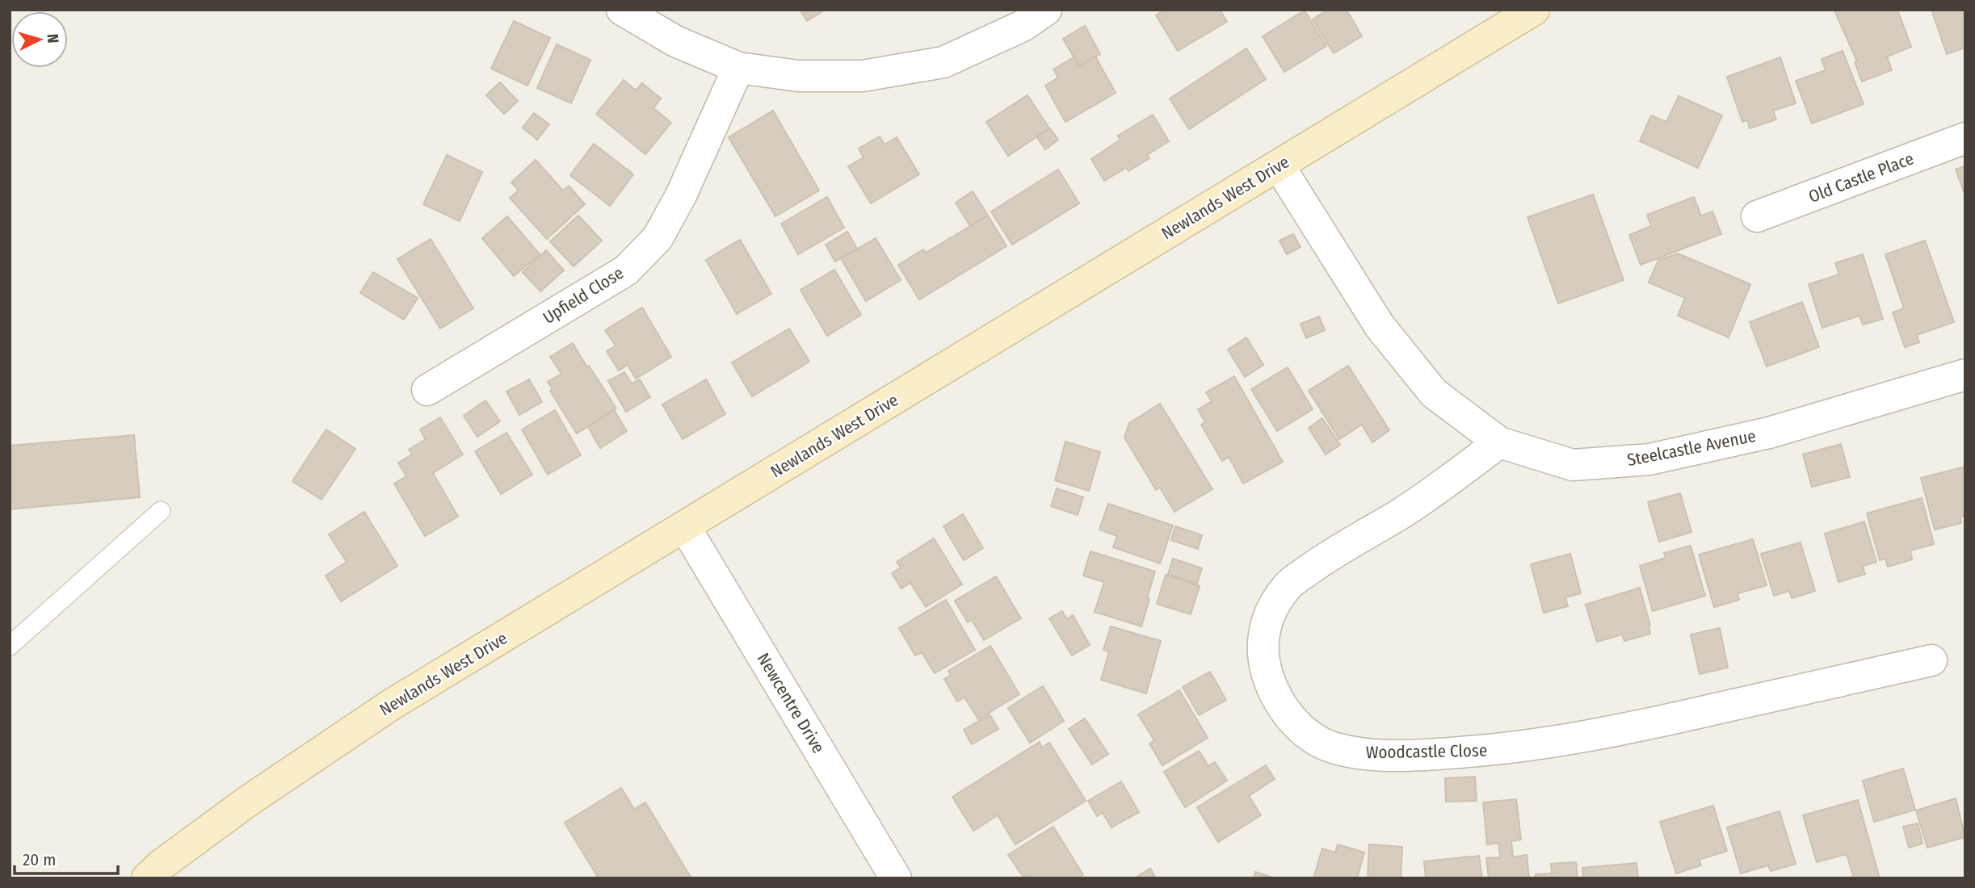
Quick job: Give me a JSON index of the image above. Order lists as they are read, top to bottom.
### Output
{
  "streets": {
    "street": [
      "Old Castle Place",
      "Newlands West Drive",
      "Upfield Close",
      "Steelcastle Avenue",
      "Newcentre Drive",
      "Woodcastle Close"
    ]
  },
  "crossings": [
    ["Newlands West Drive", "Steelcastle Avenue"],
    ["Newlands West Drive", "Newcentre Drive"],
    ["Steelcastle Avenue", "Woodcastle Close"]
  ],
  "scale_bar": "20 m",
  "north": "right"
}
